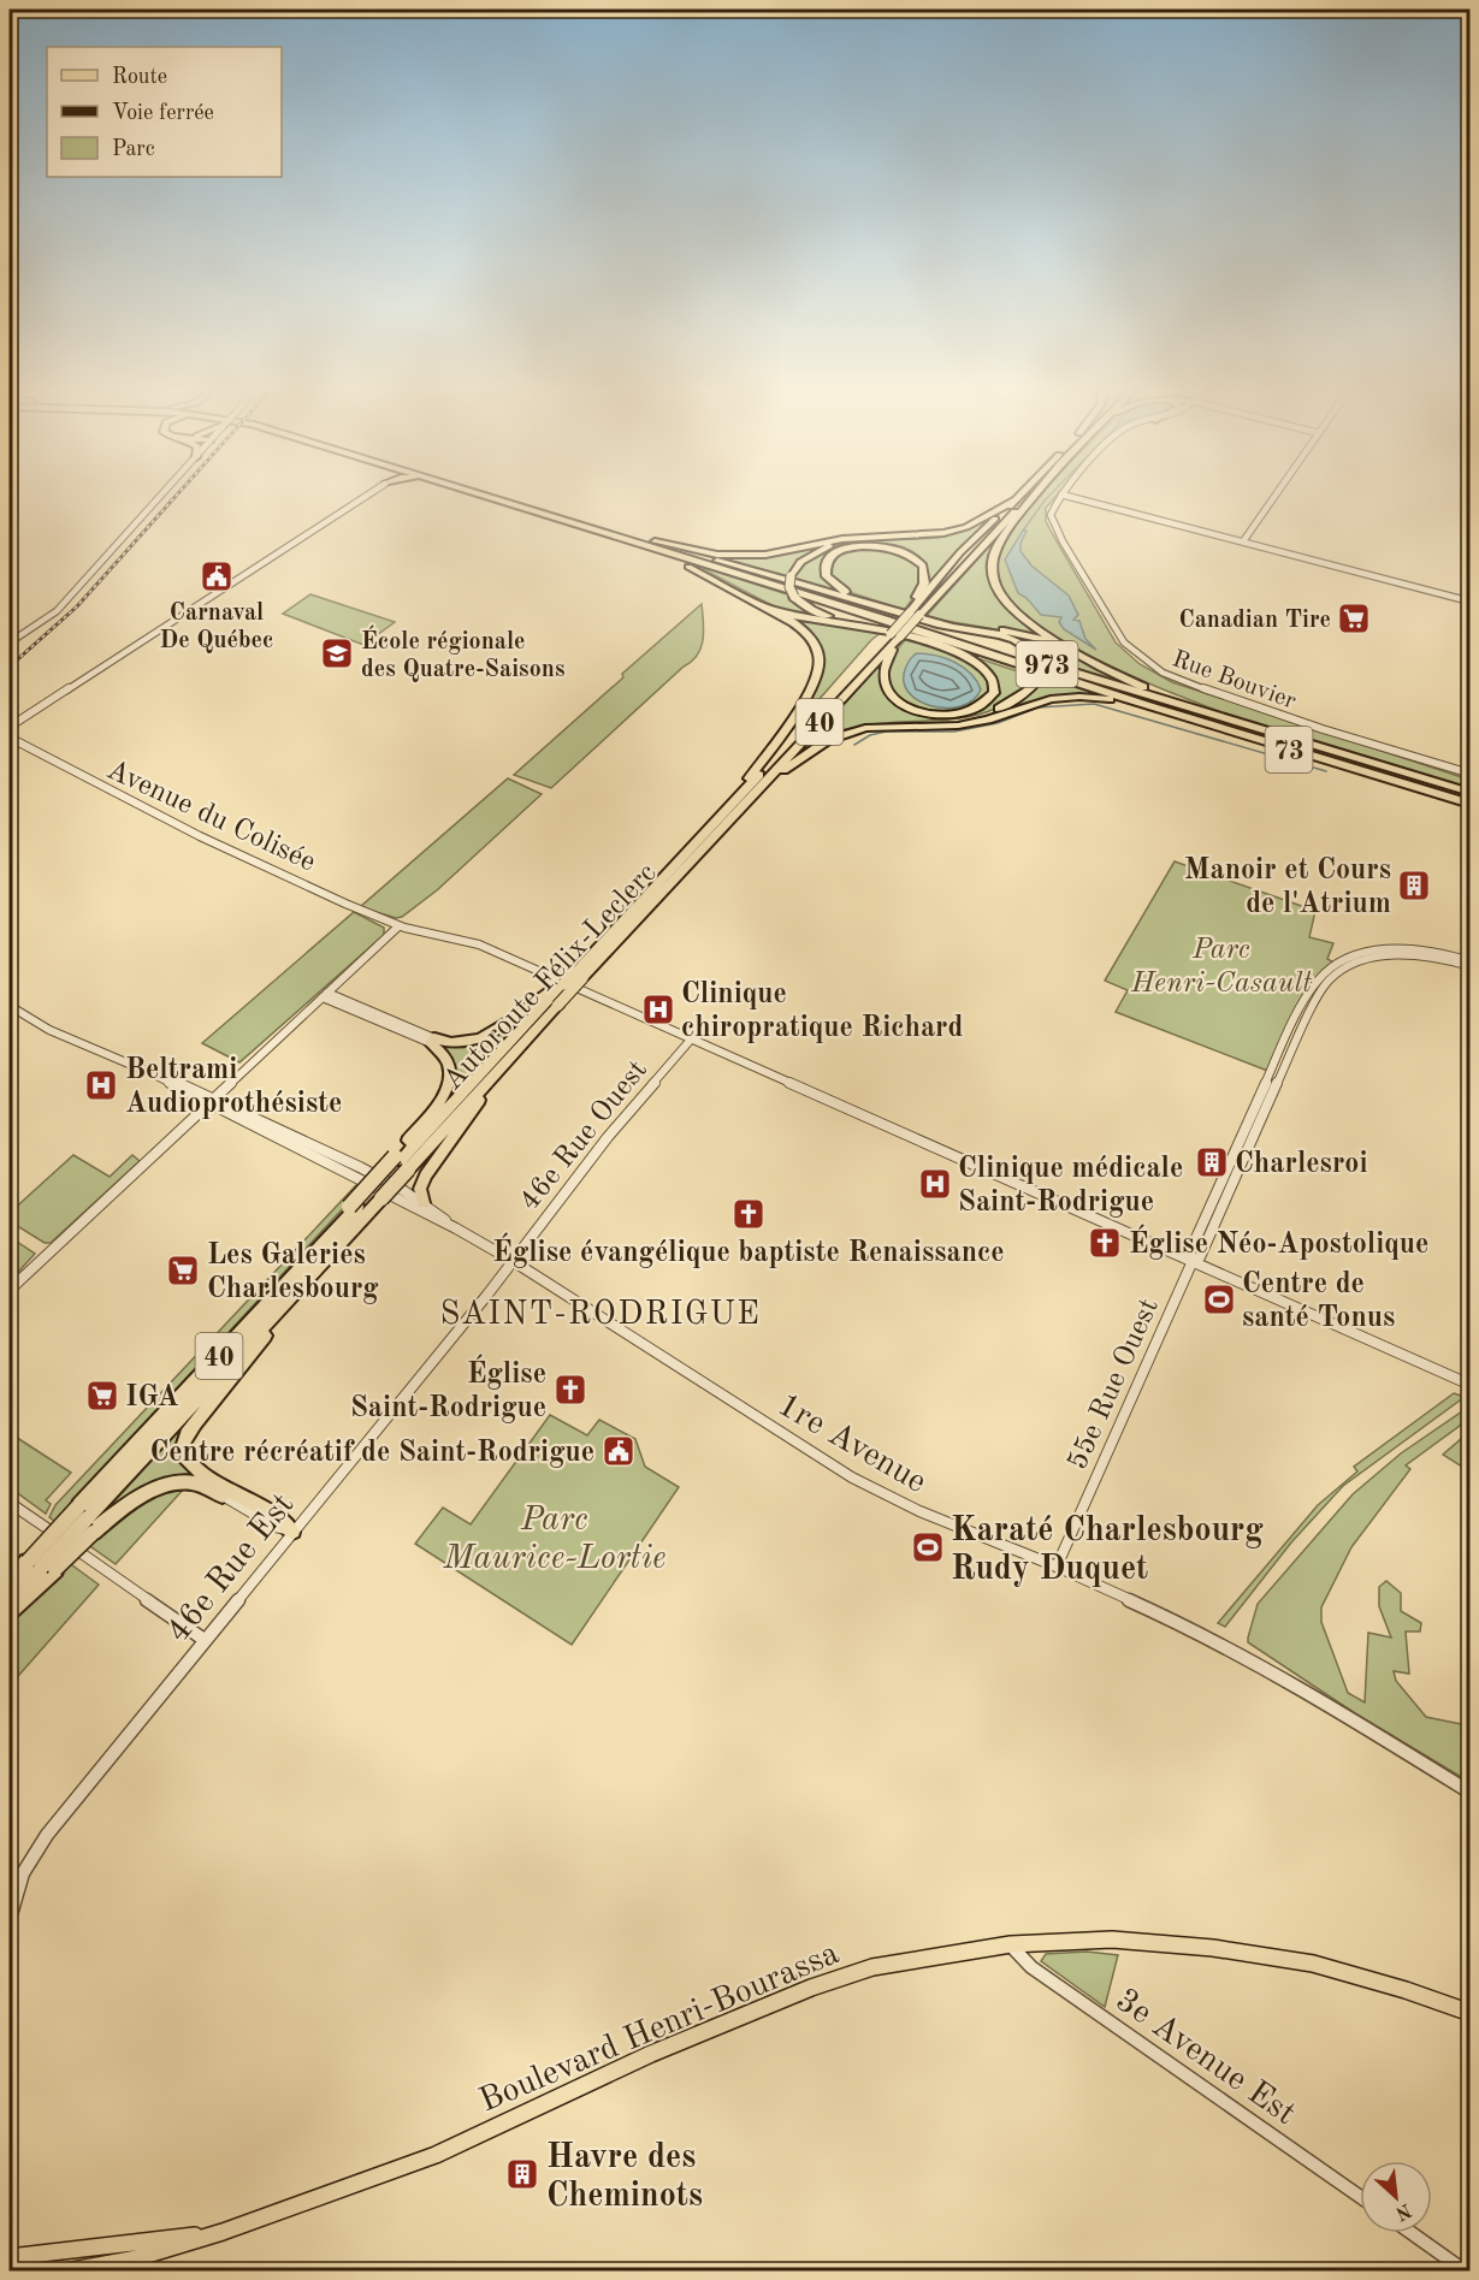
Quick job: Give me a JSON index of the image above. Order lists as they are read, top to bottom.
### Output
{
  "streets": {
    "highway": [
      "973",
      "40",
      "73",
      "Autoroute Félix-Leclerc"
    ],
    "main road": ["Boulevard Henri-Bourassa"],
    "street": [
      "Rue Bouvier",
      "Avenue du Colisée",
      "46e Rue Ouest",
      "55e Rue Ouest",
      "1re Avenue",
      "46e Rue Est",
      "3e Avenue Est"
    ]
  },
  "crossings": [
    ["973", "73"],
    ["Avenue du Colisée", "46e Rue Ouest"],
    ["Avenue du Colisée", "55e Rue Ouest"],
    ["46e Rue Ouest", "1re Avenue"],
    ["46e Rue Ouest", "46e Rue Est"],
    ["55e Rue Ouest", "1re Avenue"],
    ["1re Avenue", "46e Rue Est"],
    ["Boulevard Henri-Bourassa", "3e Avenue Est"]
  ],
  "districts": ["SAINT-RODRIGUE"],
  "parks": ["Parc Henri-Casault", "Parc Maurice-Lortie"],
  "places": {
    "public building": ["Carnaval De Québec", "Centre récréatif de Saint-Rodrigue"],
    "supermarket": ["Canadian Tire", "Les Galeries Charlesbourg", "IGA"],
    "school or university": ["École régionale des Quatre-Saisons"],
    "building": ["Manoir et Cours de l'Atrium", "Charlesroi", "Havre des Cheminots"],
    "hospital": ["Clinique chiropratique Richard", "Beltrami Audioprothésiste", "Clinique médicale Saint-Rodrigue"],
    "church": ["Église évangélique baptiste Renaissance", "Église Néo-Apostolique", "Église Saint-Rodrigue"],
    "sports": ["Centre de santé Tonus", "Karaté Charlesbourg Rudy Duquet"]
  },
  "legend": ["Route", "Voie ferrée", "Parc"],
  "north": "bottom right"
}
